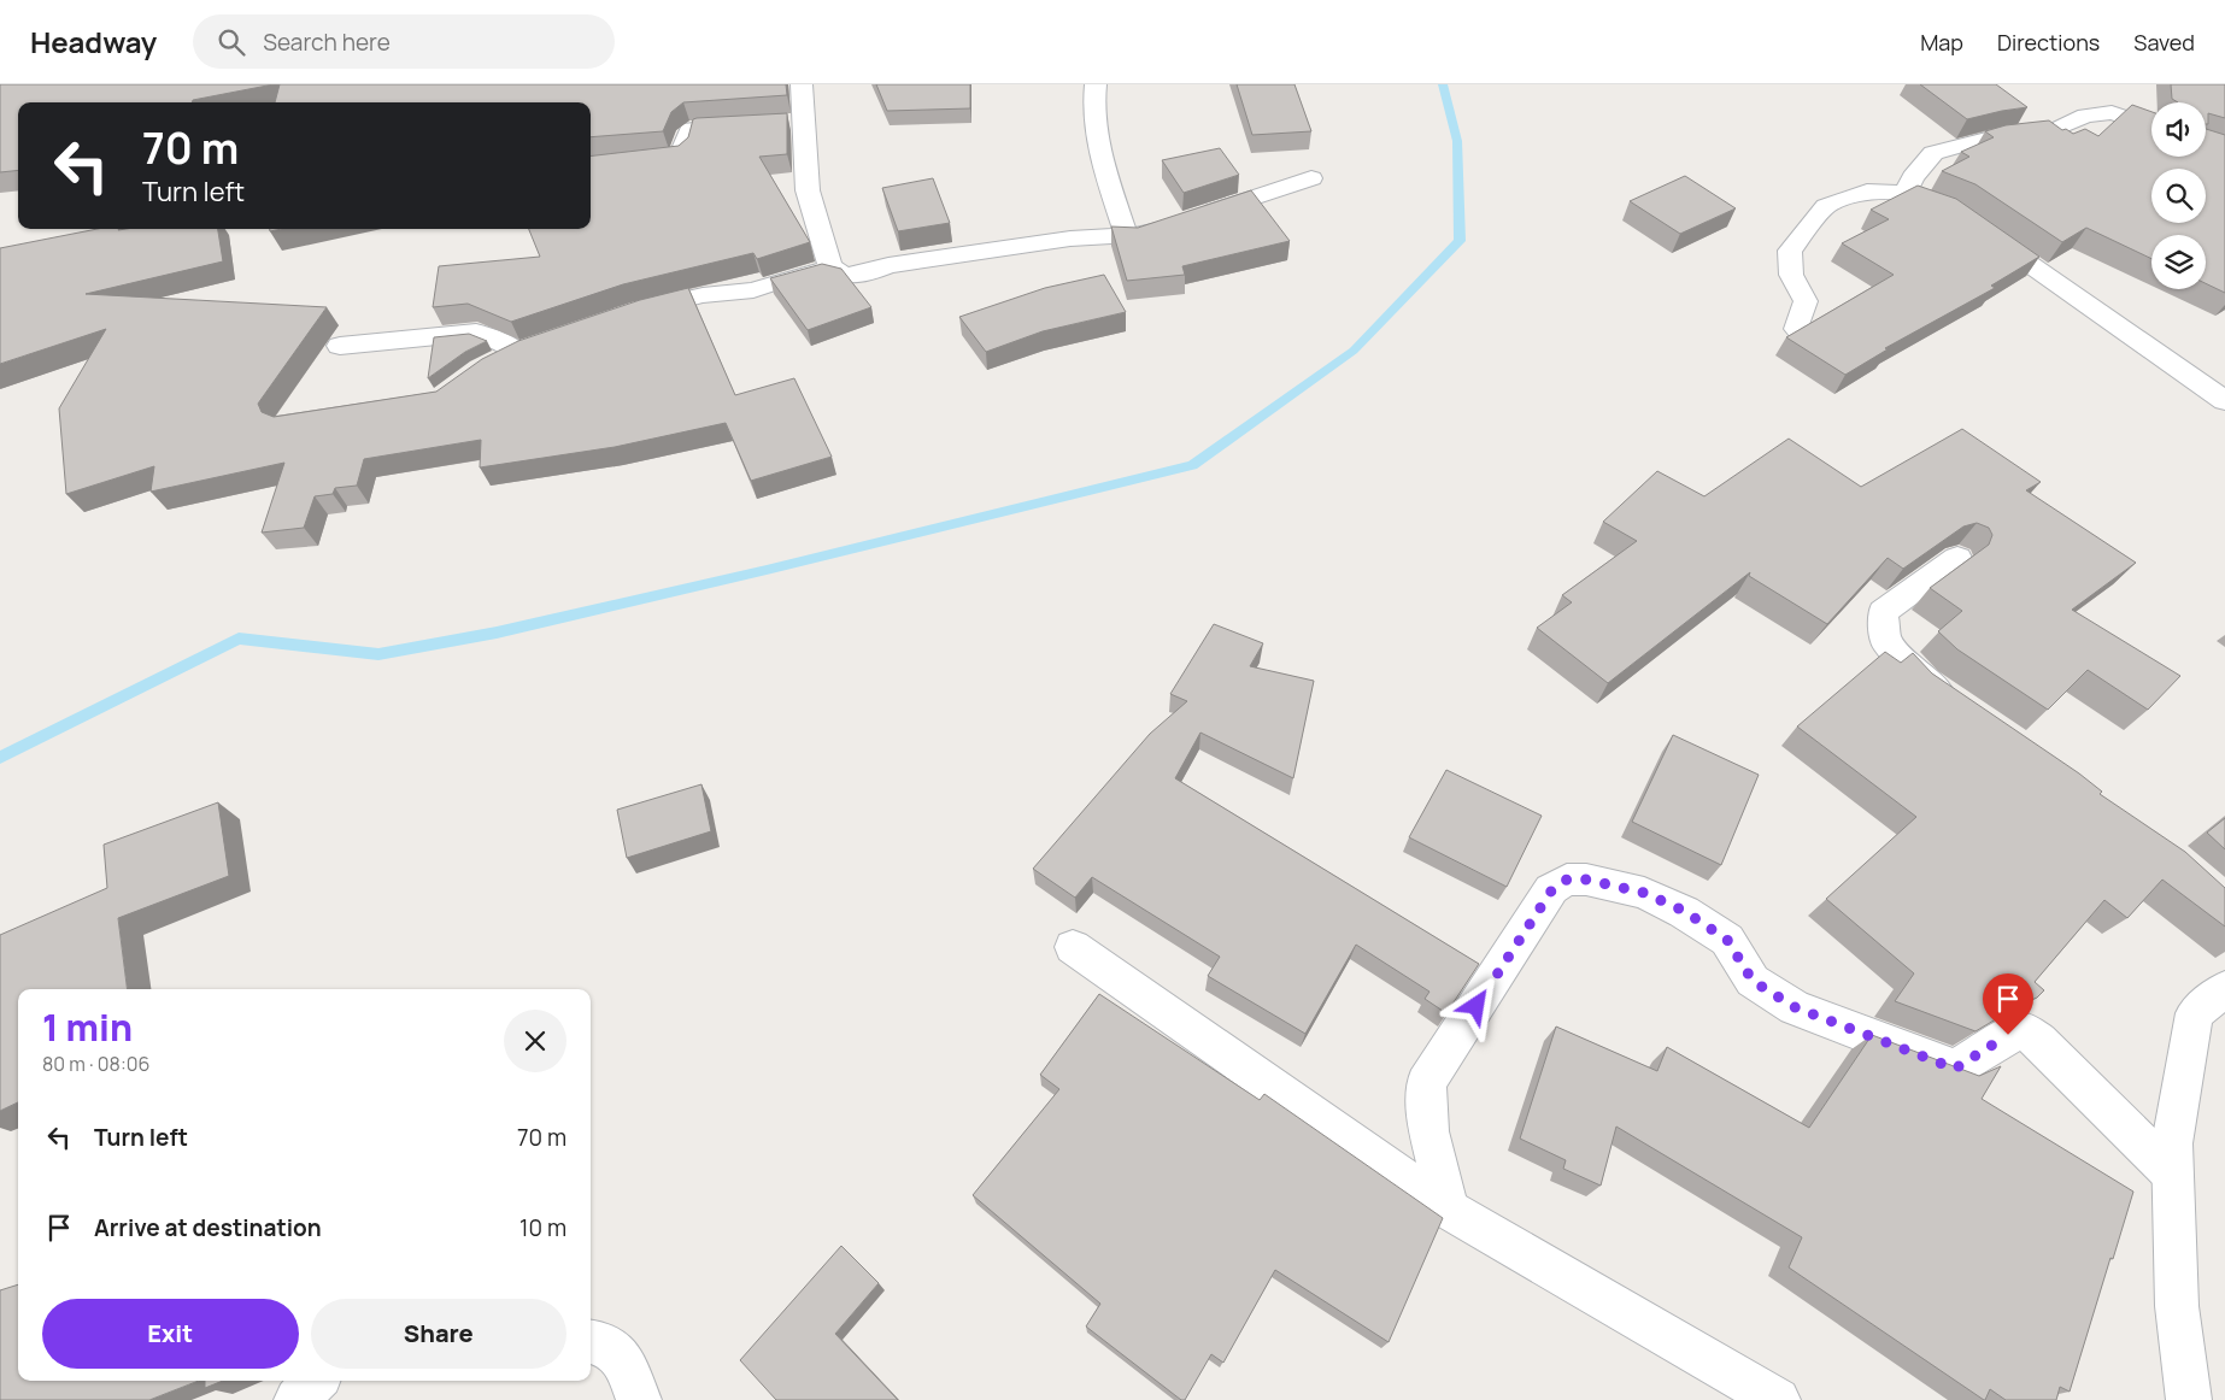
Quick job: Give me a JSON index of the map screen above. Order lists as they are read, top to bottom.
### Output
{
  "page": {
    "header": "Headway",
    "search": "Search here",
    "nav": ["Map", "Directions", "Saved"],
    "turn": ["70 m", "Turn left"],
    "heading": ["1 min", "80 m · 08:06"],
    "list": [
      {
        "name": "Turn left",
        "value": "70 m"
      },
      {
        "name": "Arrive at destination",
        "value": "10 m"
      }
    ],
    "buttons": ["Exit", "Share"]
  }
}
